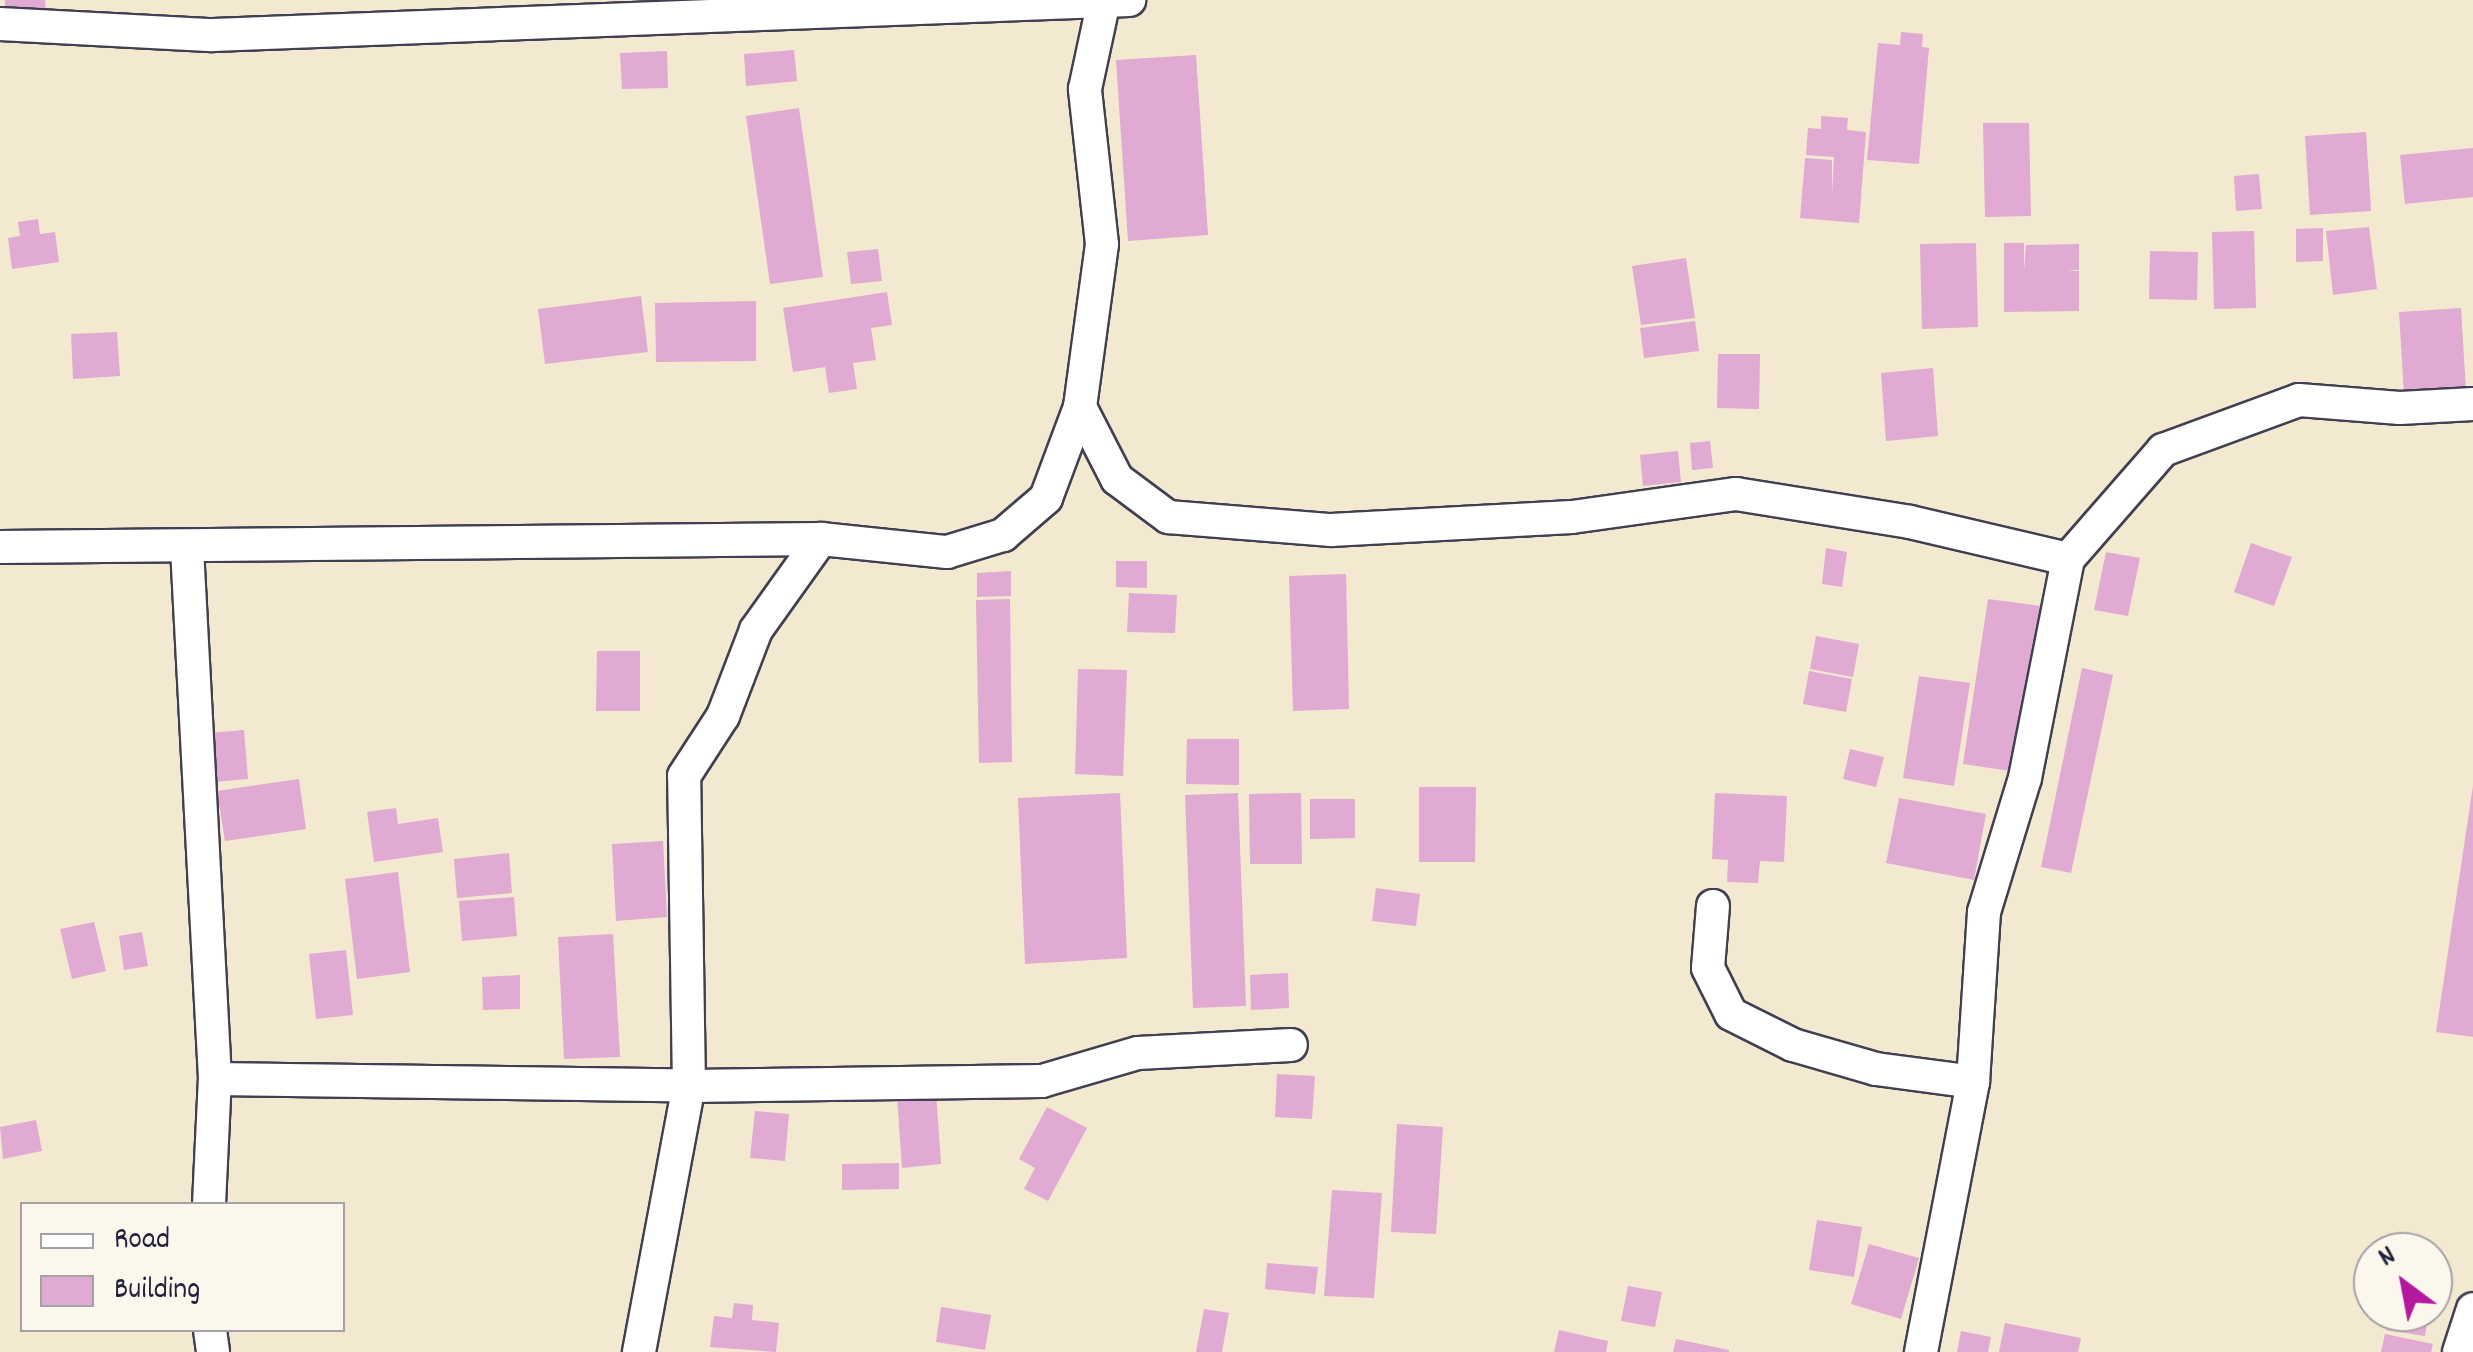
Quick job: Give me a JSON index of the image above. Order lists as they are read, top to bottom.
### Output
{
  "legend": ["Road", "Building"],
  "north": "top left"
}
